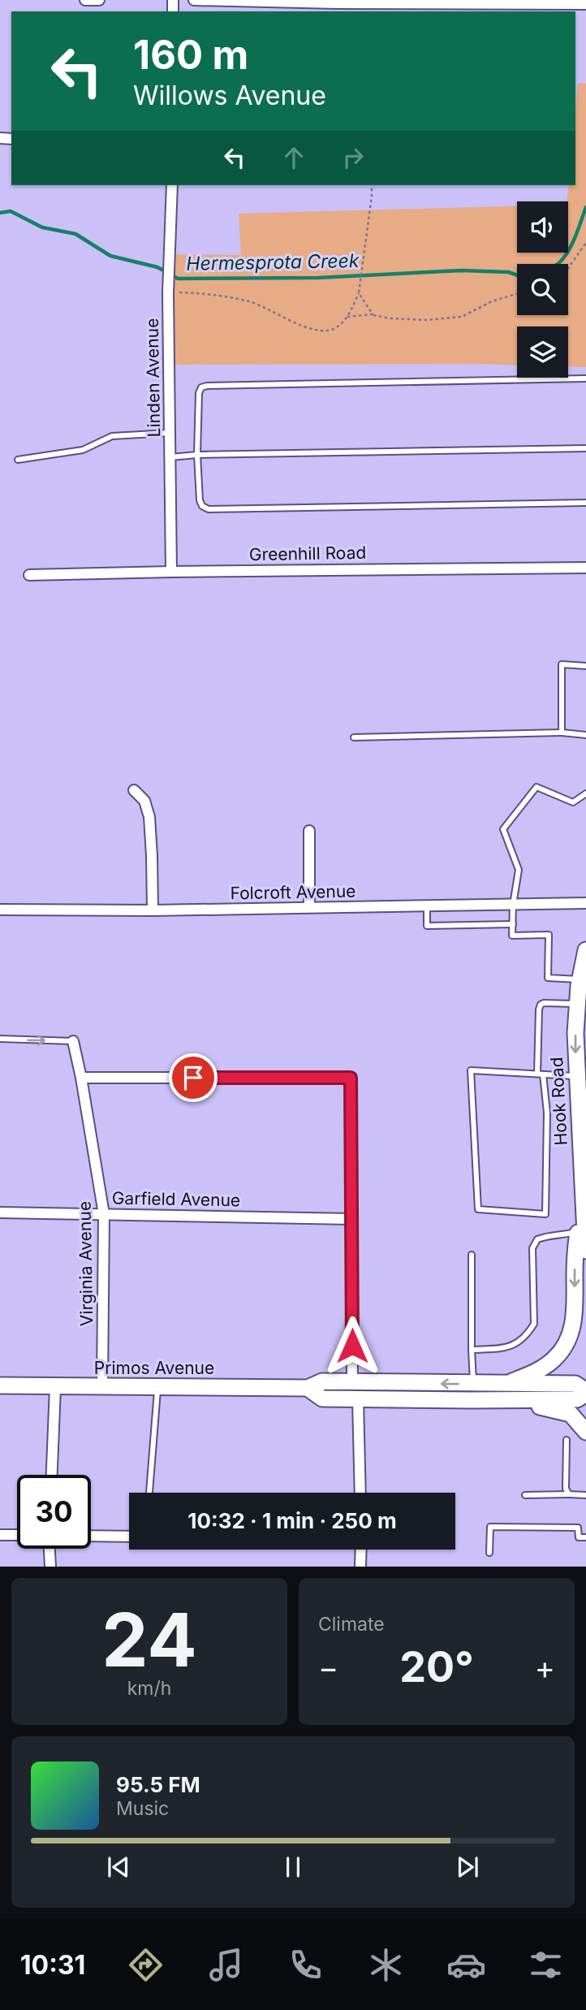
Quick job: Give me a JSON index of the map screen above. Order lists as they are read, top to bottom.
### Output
{
  "streets": {
    "main road": ["Hook Road", "Primos Avenue"],
    "street": [
      "Linden Avenue",
      "Greenhill Road",
      "Folcroft Avenue",
      "Garfield Avenue",
      "Virginia Avenue"
    ]
  },
  "crossings": [
    ["Linden Avenue", "Greenhill Road"],
    ["Garfield Avenue", "Virginia Avenue"],
    ["Virginia Avenue", "Primos Avenue"]
  ],
  "water": ["Hermesprota Creek"],
  "page": {
    "turn": ["160 m", "Willows Avenue"],
    "limit": "30",
    "trip": "10:32 · 1 min · 250 m",
    "tile": [
      ["24", "km/h"],
      "Climate"
    ],
    "heat": ["−", "20°", "+"],
    "song": ["95.5 FM", "Music"],
    "tabs": "10:31"
  }
}
